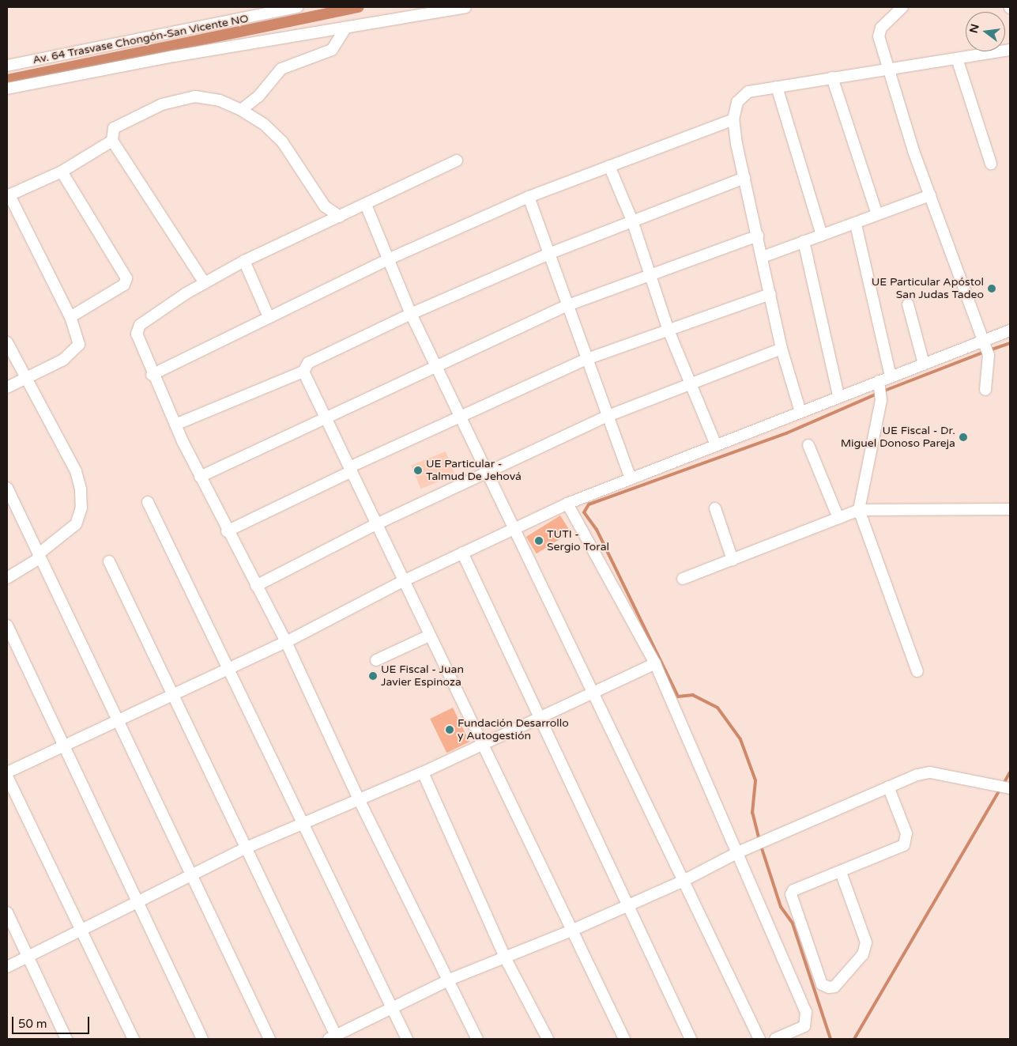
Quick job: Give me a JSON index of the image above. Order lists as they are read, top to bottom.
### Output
{
  "streets": {
    "street": ["Av. 64 Trasvase Chongón-San Vicente NO"]
  },
  "places": [
    "UE Particular Apóstol San Judas Tadeo",
    "UE Fiscal - Dr. Miguel Donoso Pareja",
    "UE Particular - Talmud De Jehová",
    "TUTI - Sergio Toral",
    "UE Fiscal - Juan Javier Espinoza",
    "Fundación Desarrollo y Autogestión"
  ],
  "scale_bar": "50 m",
  "north": "left"
}
